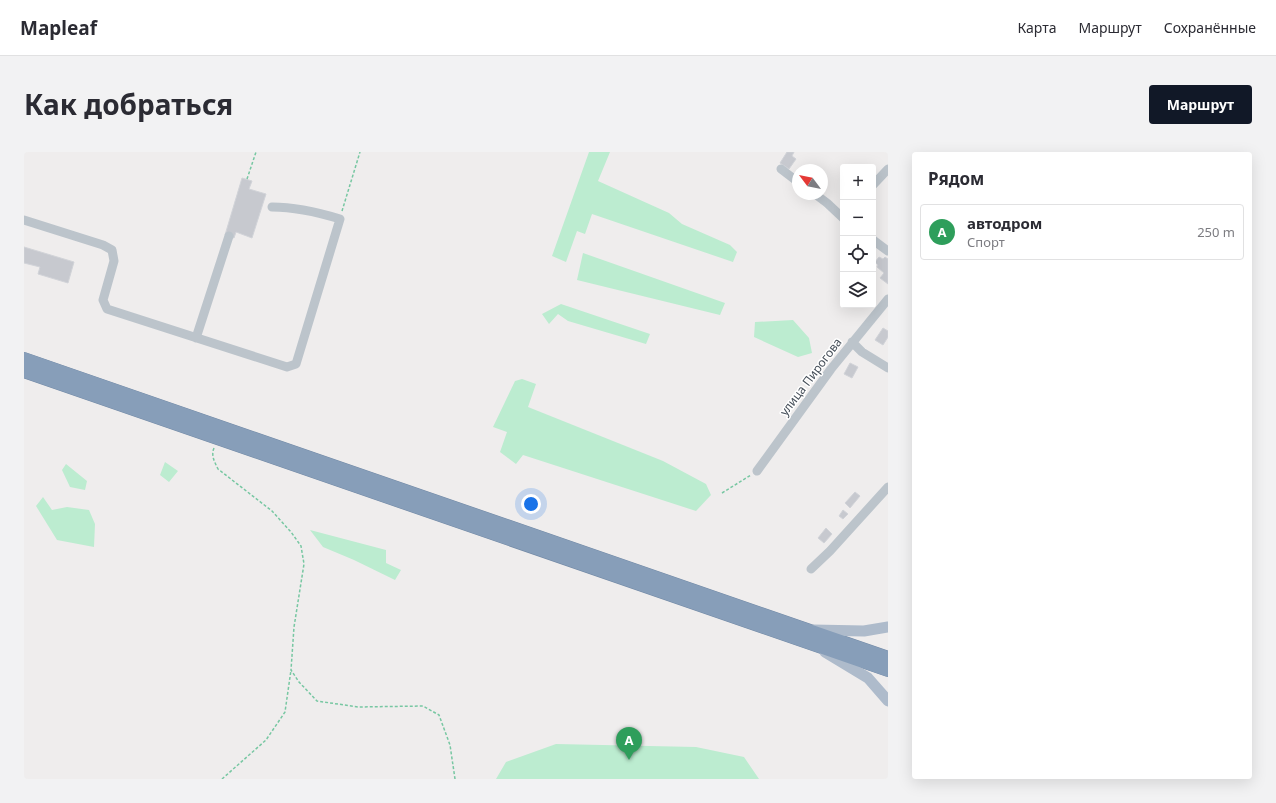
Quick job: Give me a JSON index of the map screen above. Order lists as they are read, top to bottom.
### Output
{
  "streets": {
    "street": ["улица Пирогова"]
  },
  "north": "top left",
  "page": {
    "header": "Mapleaf",
    "nav": ["Карта", "Маршрут", "Сохранённые"],
    "title": "Как добраться",
    "buttons": "Маршрут",
    "heading": "Рядом",
    "map_buttons": ["+", "−"],
    "list": [
      {
        "mark": "A",
        "name": "автодром",
        "note": "Спорт",
        "value": "250 m"
      }
    ],
    "pins": "A"
  }
}
